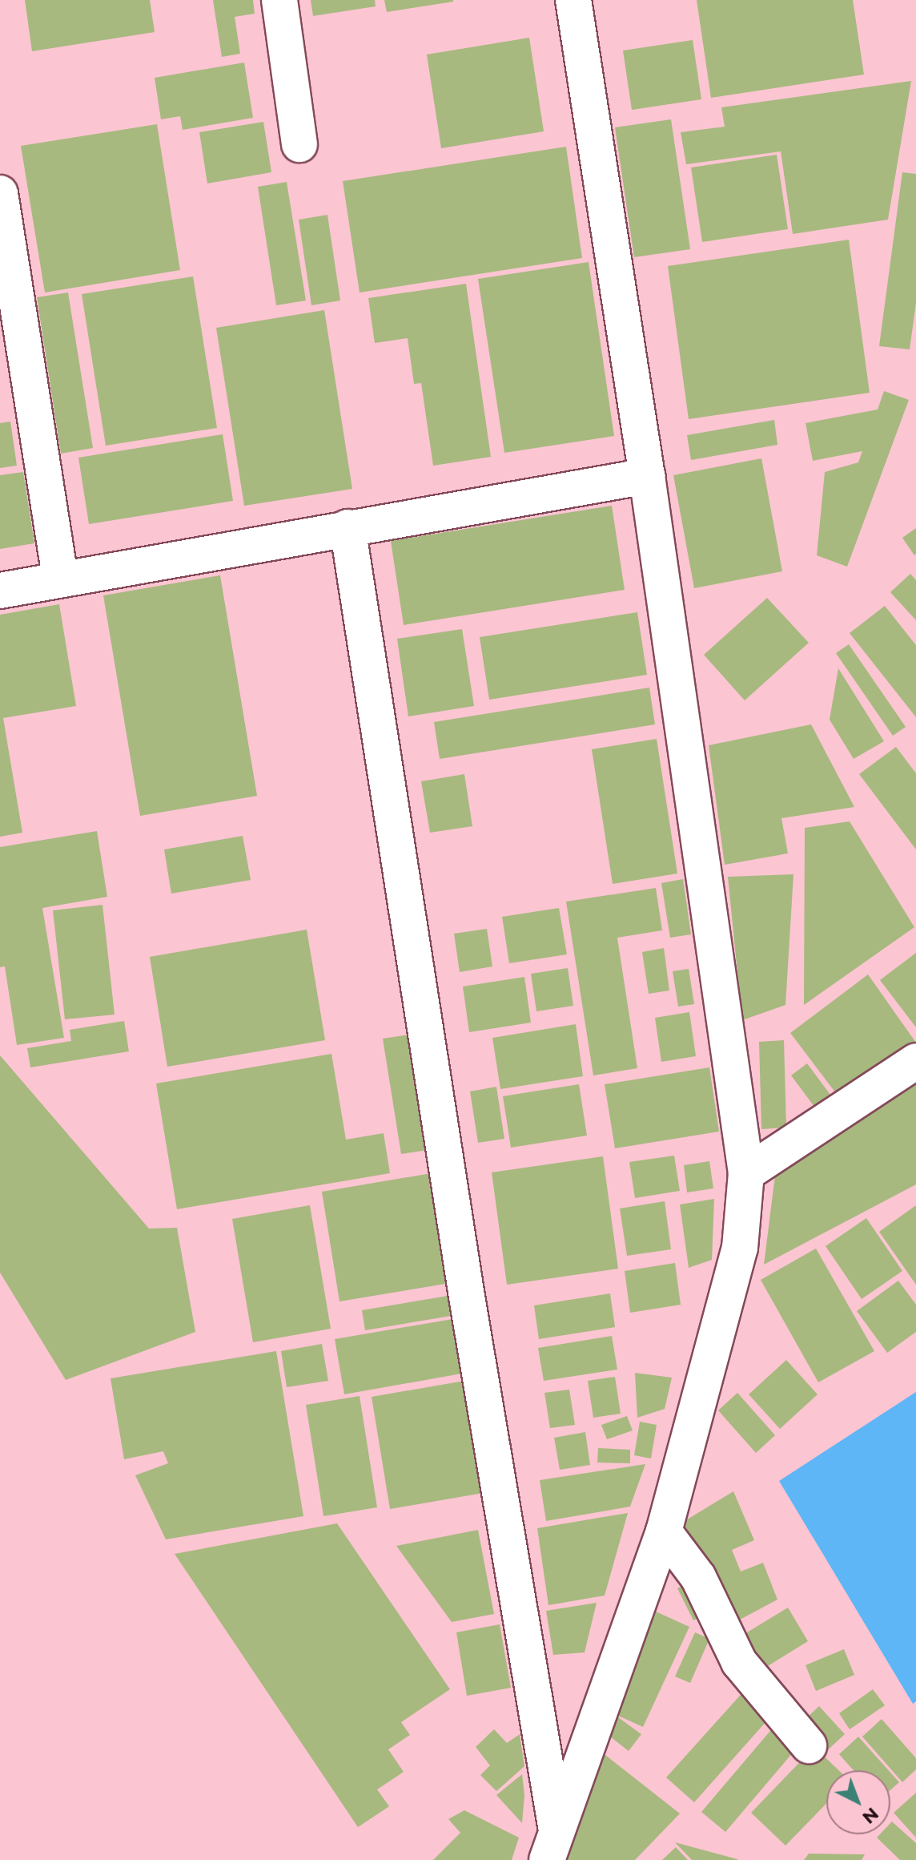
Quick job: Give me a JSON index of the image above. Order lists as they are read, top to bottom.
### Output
{
  "north": "bottom right"
}
